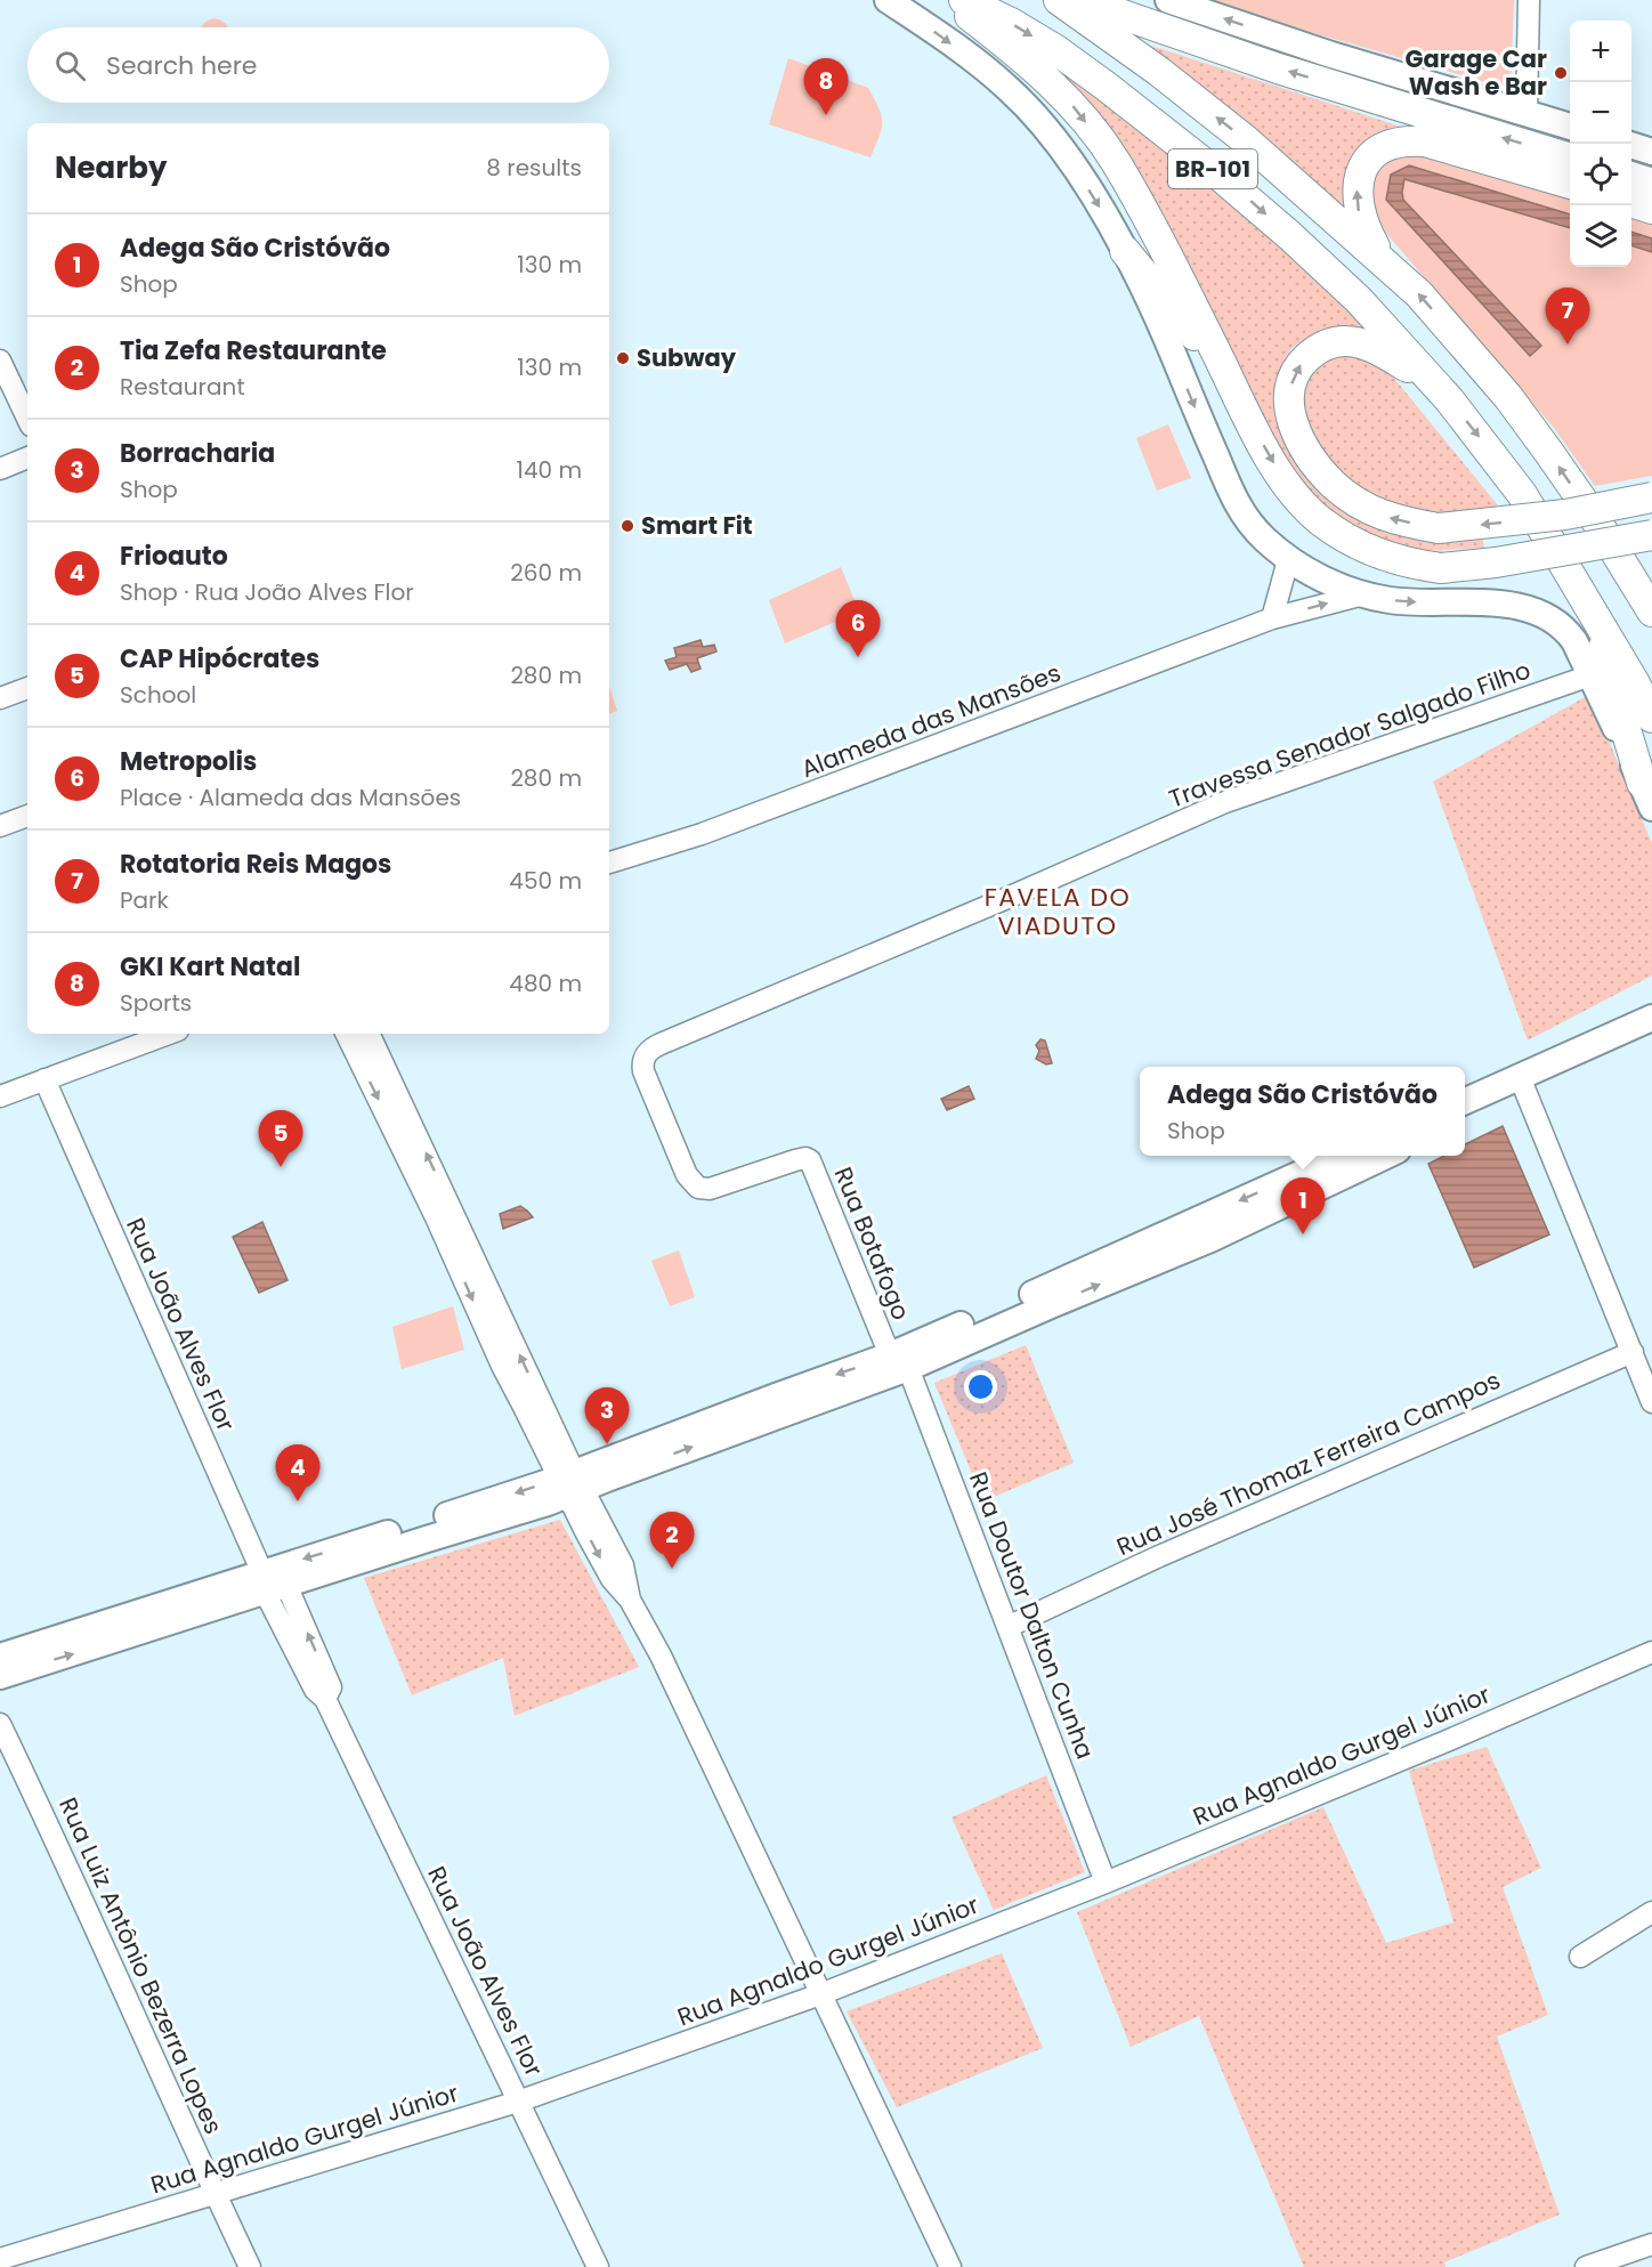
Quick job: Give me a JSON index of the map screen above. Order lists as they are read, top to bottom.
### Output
{
  "streets": {
    "highway": ["BR-101"],
    "street": [
      "Alameda das Mansões",
      "Travessa Senador Salgado Filho",
      "Rua Botafogo",
      "Rua João Alves Flor",
      "Rua José Thomaz Ferreira Campos",
      "Rua Doutor Dalton Cunha",
      "Rua Agnaldo Gurgel Júnior",
      "Rua Luiz Antônio Bezerra Lopes"
    ]
  },
  "crossings": [
    ["Travessa Senador Salgado Filho", "Rua Botafogo"],
    ["Rua Botafogo", "Rua Doutor Dalton Cunha"],
    ["Rua João Alves Flor", "Rua Agnaldo Gurgel Júnior"],
    ["Rua José Thomaz Ferreira Campos", "Rua Doutor Dalton Cunha"],
    ["Rua Doutor Dalton Cunha", "Rua Agnaldo Gurgel Júnior"],
    ["Rua Agnaldo Gurgel Júnior", "Rua Luiz Antônio Bezerra Lopes"]
  ],
  "districts": ["FAVELA DO VIADUTO"],
  "places": ["Garage Car Wash e Bar", "Subway", "Smart Fit"],
  "page": {
    "map_buttons": ["+", "−"],
    "search": "Search here",
    "pins": [
      "8",
      "7",
      "6",
      "5",
      "1",
      "3",
      "4",
      "2"
    ],
    "heading": ["Nearby", "8 results"],
    "list": [
      {
        "mark": "1",
        "name": "Adega São Cristóvão",
        "note": "Shop",
        "value": "130 m"
      },
      {
        "mark": "2",
        "name": "Tia Zefa Restaurante",
        "note": "Restaurant",
        "value": "130 m"
      },
      {
        "mark": "3",
        "name": "Borracharia",
        "note": "Shop",
        "value": "140 m"
      },
      {
        "mark": "4",
        "name": "Frioauto",
        "note": "Shop · Rua João Alves Flor",
        "value": "260 m"
      },
      {
        "mark": "5",
        "name": "CAP Hipócrates",
        "note": "School",
        "value": "280 m"
      },
      {
        "mark": "6",
        "name": "Metropolis",
        "note": "Place · Alameda das Mansões",
        "value": "280 m"
      },
      {
        "mark": "7",
        "name": "Rotatoria Reis Magos",
        "note": "Park",
        "value": "450 m"
      },
      {
        "mark": "8",
        "name": "GKI Kart Natal",
        "note": "Sports",
        "value": "480 m"
      }
    ],
    "popup": ["Adega São Cristóvão", "Shop"]
  }
}
